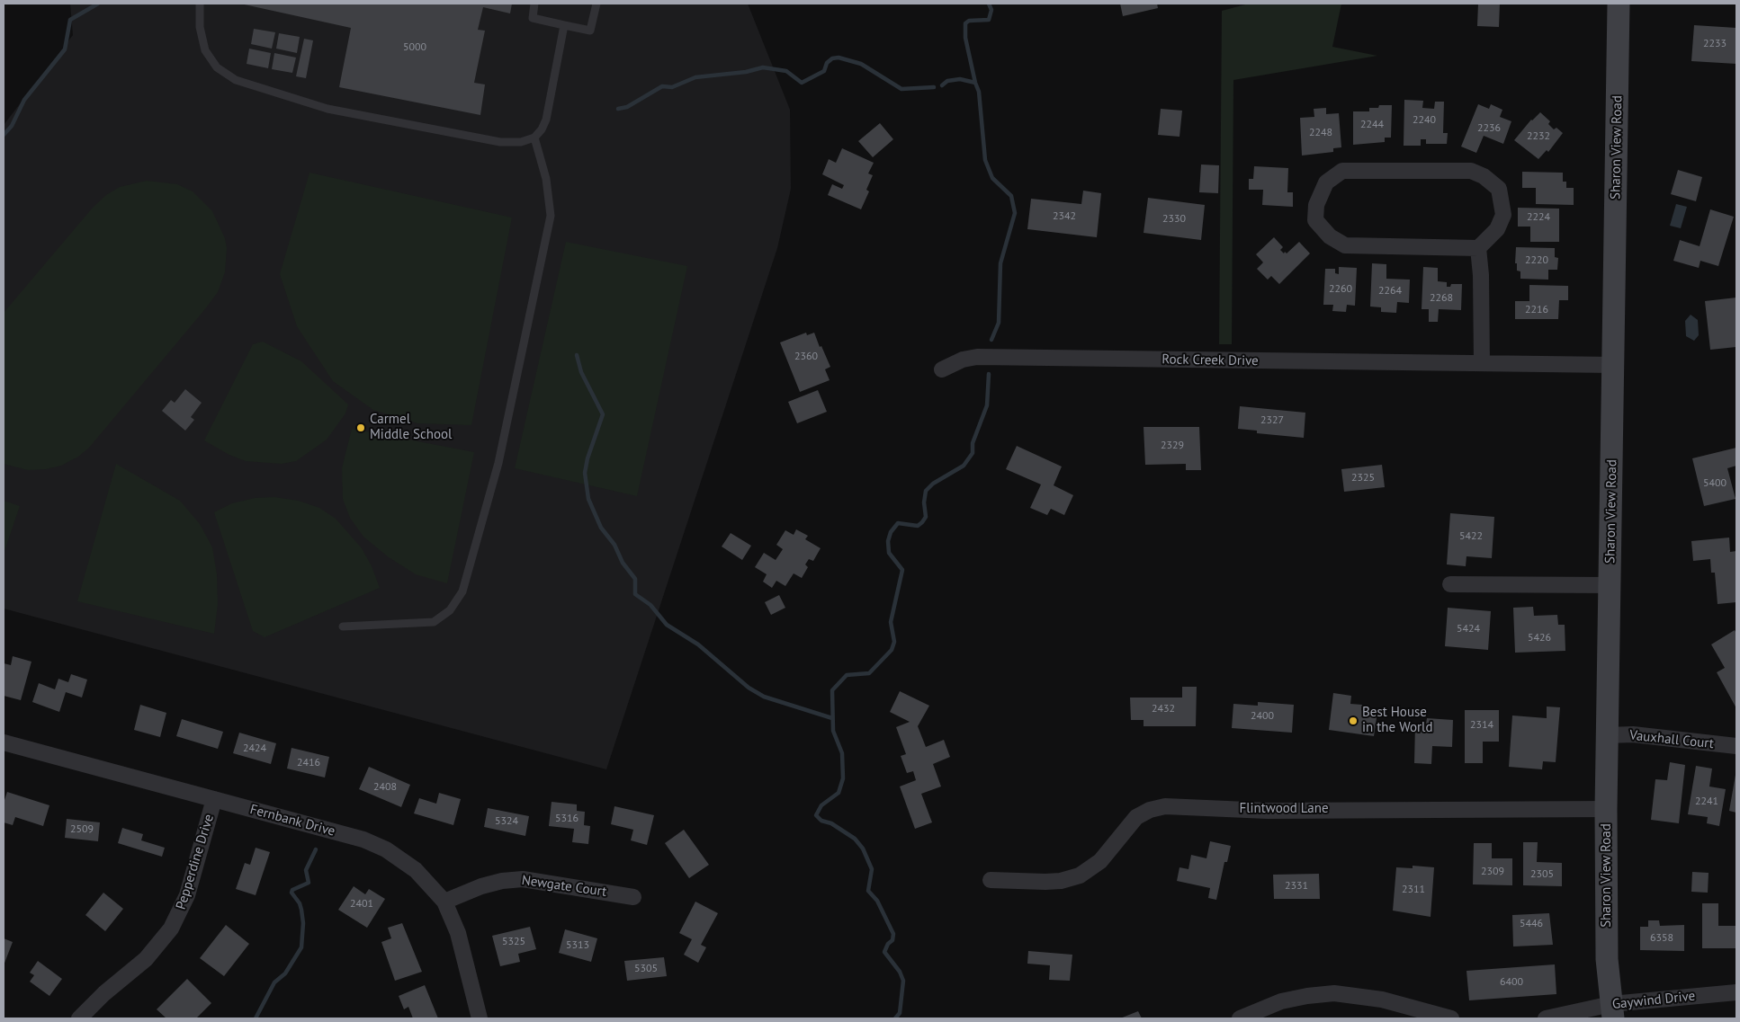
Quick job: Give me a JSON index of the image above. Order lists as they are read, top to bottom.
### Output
{
  "streets": {
    "street": [
      "Sharon View Road",
      "Rock Creek Drive",
      "Vauxhall Court",
      "Flintwood Lane",
      "Fernbank Drive",
      "Pepperdine Drive",
      "Newgate Court",
      "Gaywind Drive"
    ]
  },
  "crossings": [
    ["Sharon View Road", "Rock Creek Drive"],
    ["Sharon View Road", "Vauxhall Court"],
    ["Sharon View Road", "Flintwood Lane"],
    ["Sharon View Road", "Gaywind Drive"],
    ["Fernbank Drive", "Pepperdine Drive"],
    ["Fernbank Drive", "Newgate Court"]
  ],
  "places": ["Carmel Middle School", "Best House in the World"],
  "house_numbers": [
    "2233",
    "5000",
    "2240",
    "2244",
    "2236",
    "2248",
    "2232",
    "2342",
    "2224",
    "2330",
    "2220",
    "2260",
    "2264",
    "2268",
    "2216",
    "2360",
    "2327",
    "2329",
    "2325",
    "5400",
    "5422",
    "5424",
    "5426",
    "2432",
    "2400",
    "2314",
    "2424",
    "2416",
    "2408",
    "2241",
    "5316",
    "5324",
    "2509",
    "2309",
    "2305",
    "2331",
    "2311",
    "2401",
    "5446",
    "6358",
    "5325",
    "5313",
    "5305",
    "6400"
  ]
}
